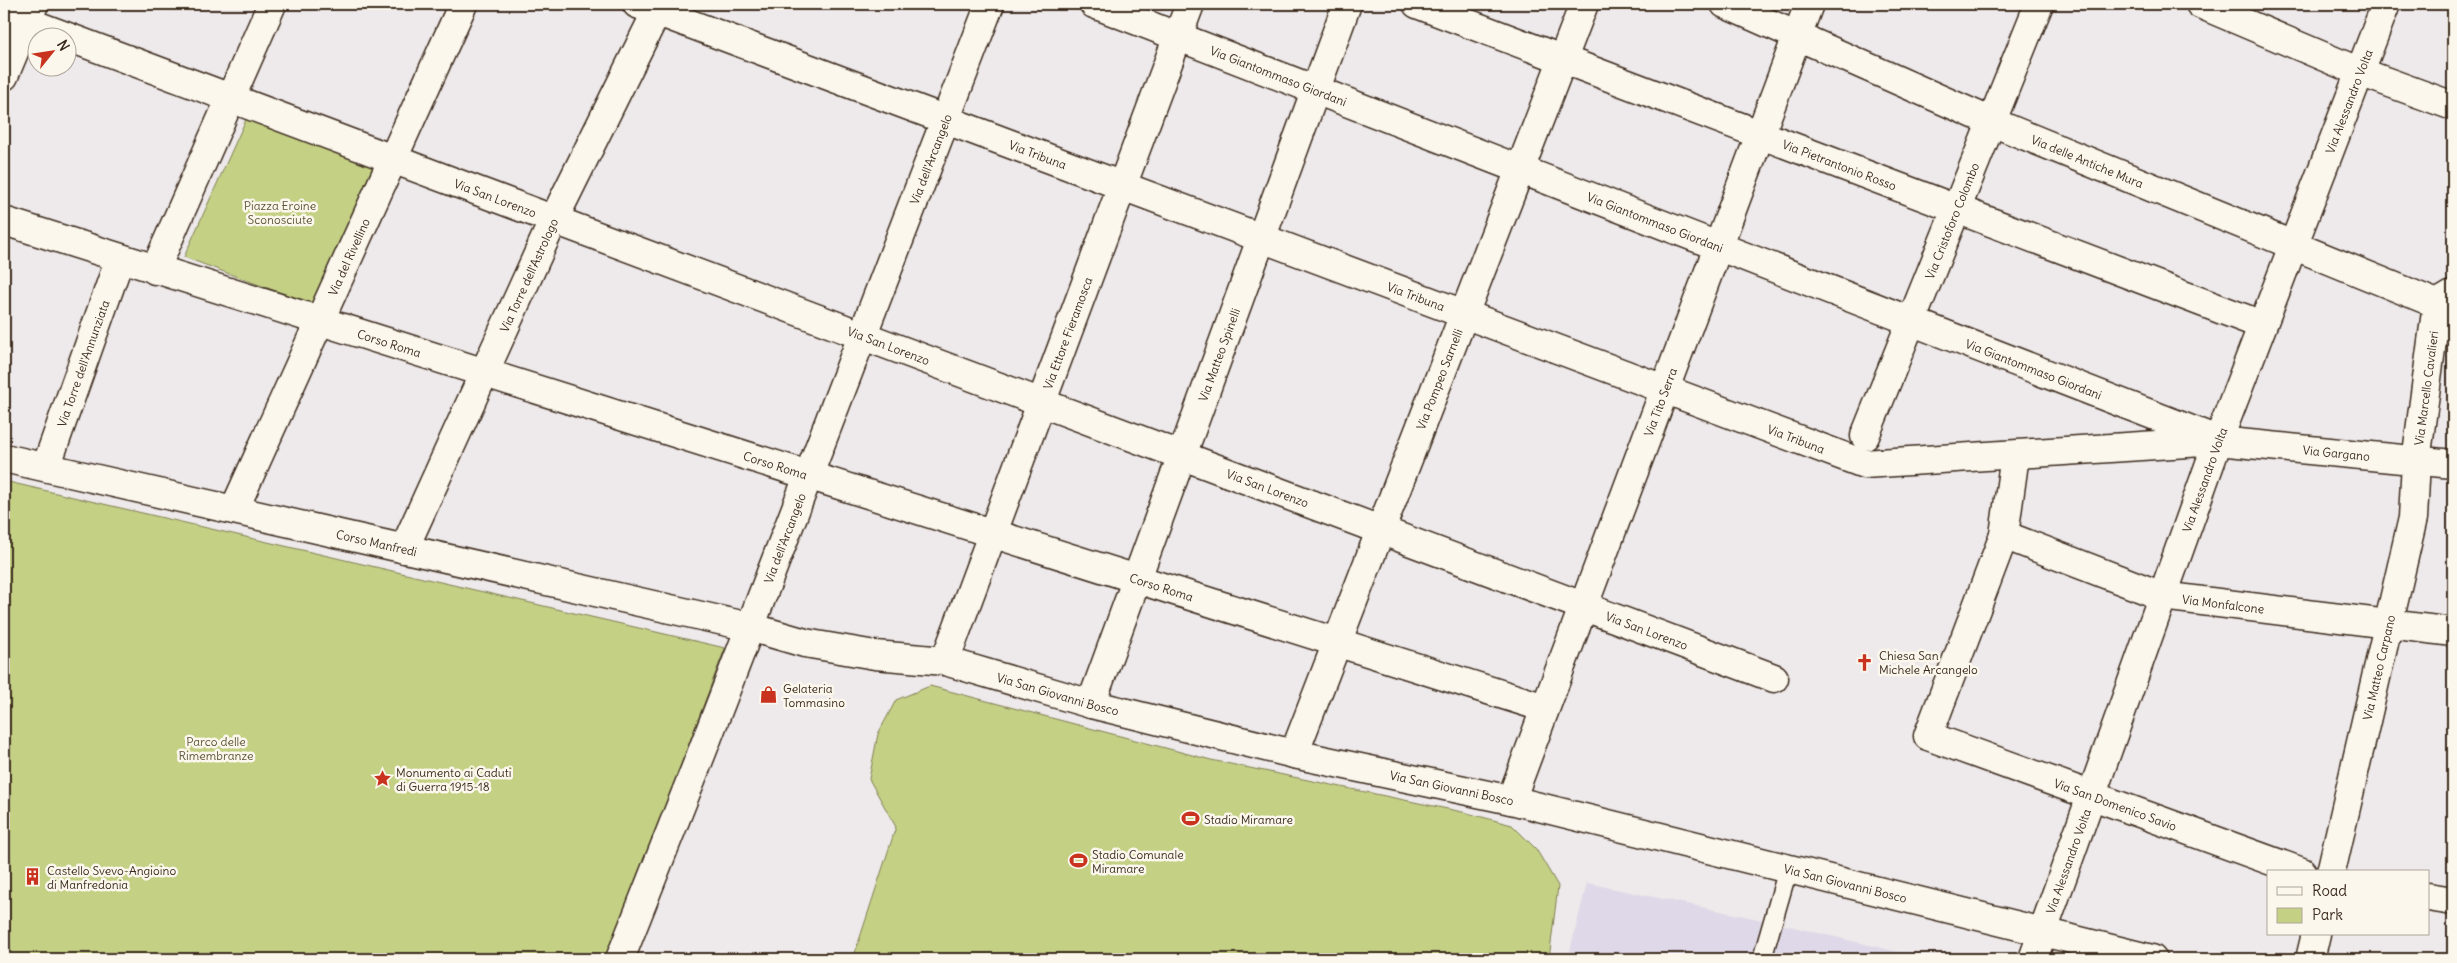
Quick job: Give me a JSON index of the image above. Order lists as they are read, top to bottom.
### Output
{
  "streets": {
    "street": [
      "Via Giantommaso Giordani",
      "Via Alessandro Volta",
      "Via Tribuna",
      "Via dell'Arcangelo",
      "Via delle Antiche Mura",
      "Via Pietrantonio Rosso",
      "Via San Lorenzo",
      "Via Cristoforo Colombo",
      "Via del Rivellino",
      "Via Torre dell'Astrologo",
      "Via Ettore Fieramosca",
      "Corso Roma",
      "Via Matteo Spinelli",
      "Via Torre dell'Annunziata",
      "Via Pompeo Sarnelli",
      "Via Marcello Cavalieri",
      "Via Tito Serra",
      "Via Gargano",
      "Corso Manfredi",
      "Via Monfalcone",
      "Via Matteo Carpano",
      "Via San Giovanni Bosco",
      "Via San Domenico Savio"
    ]
  },
  "crossings": [
    ["Via Giantommaso Giordani", "Via Alessandro Volta"],
    ["Via Giantommaso Giordani", "Via Tribuna"],
    ["Via Giantommaso Giordani", "Via Cristoforo Colombo"],
    ["Via Giantommaso Giordani", "Via Ettore Fieramosca"],
    ["Via Giantommaso Giordani", "Via Matteo Spinelli"],
    ["Via Giantommaso Giordani", "Via Pompeo Sarnelli"],
    ["Via Giantommaso Giordani", "Via Tito Serra"],
    ["Via Giantommaso Giordani", "Via Gargano"],
    ["Via Alessandro Volta", "Via Tribuna"],
    ["Via Alessandro Volta", "Via delle Antiche Mura"],
    ["Via Alessandro Volta", "Via Pietrantonio Rosso"],
    ["Via Alessandro Volta", "Via Gargano"],
    ["Via Alessandro Volta", "Via Monfalcone"],
    ["Via Alessandro Volta", "Via San Giovanni Bosco"],
    ["Via Alessandro Volta", "Via San Domenico Savio"],
    ["Via Tribuna", "Via dell'Arcangelo"],
    ["Via Tribuna", "Via Torre dell'Astrologo"],
    ["Via Tribuna", "Via Ettore Fieramosca"],
    ["Via Tribuna", "Via Matteo Spinelli"],
    ["Via Tribuna", "Via Pompeo Sarnelli"],
    ["Via Tribuna", "Via Tito Serra"],
    ["Via Tribuna", "Via Gargano"],
    ["Via dell'Arcangelo", "Via San Lorenzo"],
    ["Via dell'Arcangelo", "Corso Roma"],
    ["Via dell'Arcangelo", "Corso Manfredi"],
    ["Via dell'Arcangelo", "Via San Giovanni Bosco"],
    ["Via delle Antiche Mura", "Via Cristoforo Colombo"],
    ["Via delle Antiche Mura", "Via Marcello Cavalieri"],
    ["Via delle Antiche Mura", "Via Tito Serra"],
    ["Via Pietrantonio Rosso", "Via Cristoforo Colombo"],
    ["Via Pietrantonio Rosso", "Via Pompeo Sarnelli"],
    ["Via Pietrantonio Rosso", "Via Tito Serra"],
    ["Via San Lorenzo", "Via del Rivellino"],
    ["Via San Lorenzo", "Via Torre dell'Astrologo"],
    ["Via San Lorenzo", "Via Ettore Fieramosca"],
    ["Via San Lorenzo", "Via Matteo Spinelli"],
    ["Via San Lorenzo", "Via Pompeo Sarnelli"],
    ["Via San Lorenzo", "Via Tito Serra"],
    ["Via del Rivellino", "Corso Roma"],
    ["Via del Rivellino", "Corso Manfredi"],
    ["Via Torre dell'Astrologo", "Corso Roma"],
    ["Via Torre dell'Astrologo", "Corso Manfredi"],
    ["Via Ettore Fieramosca", "Corso Roma"],
    ["Via Ettore Fieramosca", "Via San Giovanni Bosco"],
    ["Corso Roma", "Via Matteo Spinelli"],
    ["Corso Roma", "Via Torre dell'Annunziata"],
    ["Corso Roma", "Via Pompeo Sarnelli"],
    ["Corso Roma", "Via Tito Serra"],
    ["Via Matteo Spinelli", "Via San Giovanni Bosco"],
    ["Via Torre dell'Annunziata", "Corso Manfredi"],
    ["Via Pompeo Sarnelli", "Via San Giovanni Bosco"],
    ["Via Marcello Cavalieri", "Via Gargano"],
    ["Via Marcello Cavalieri", "Via Matteo Carpano"],
    ["Via Tito Serra", "Via San Giovanni Bosco"],
    ["Via Gargano", "Via Matteo Carpano"],
    ["Corso Manfredi", "Via San Giovanni Bosco"],
    ["Via Monfalcone", "Via Matteo Carpano"],
    ["Via Monfalcone", "Via San Domenico Savio"]
  ],
  "parks": ["Piazza Eroine Sconosciute", "Parco delle Rimembranze"],
  "places": {
    "church": ["Chiesa San Michele Arcangelo"],
    "shop": ["Gelateria Tommasino"],
    "place": ["Monumento ai Caduti di Guerra 1915-18"],
    "sports": ["Stadio Miramare", "Stadio Comunale Miramare"],
    "building": ["Castello Svevo-Angioino di Manfredonia"]
  },
  "legend": ["Road", "Park"],
  "north": "top right"
}
